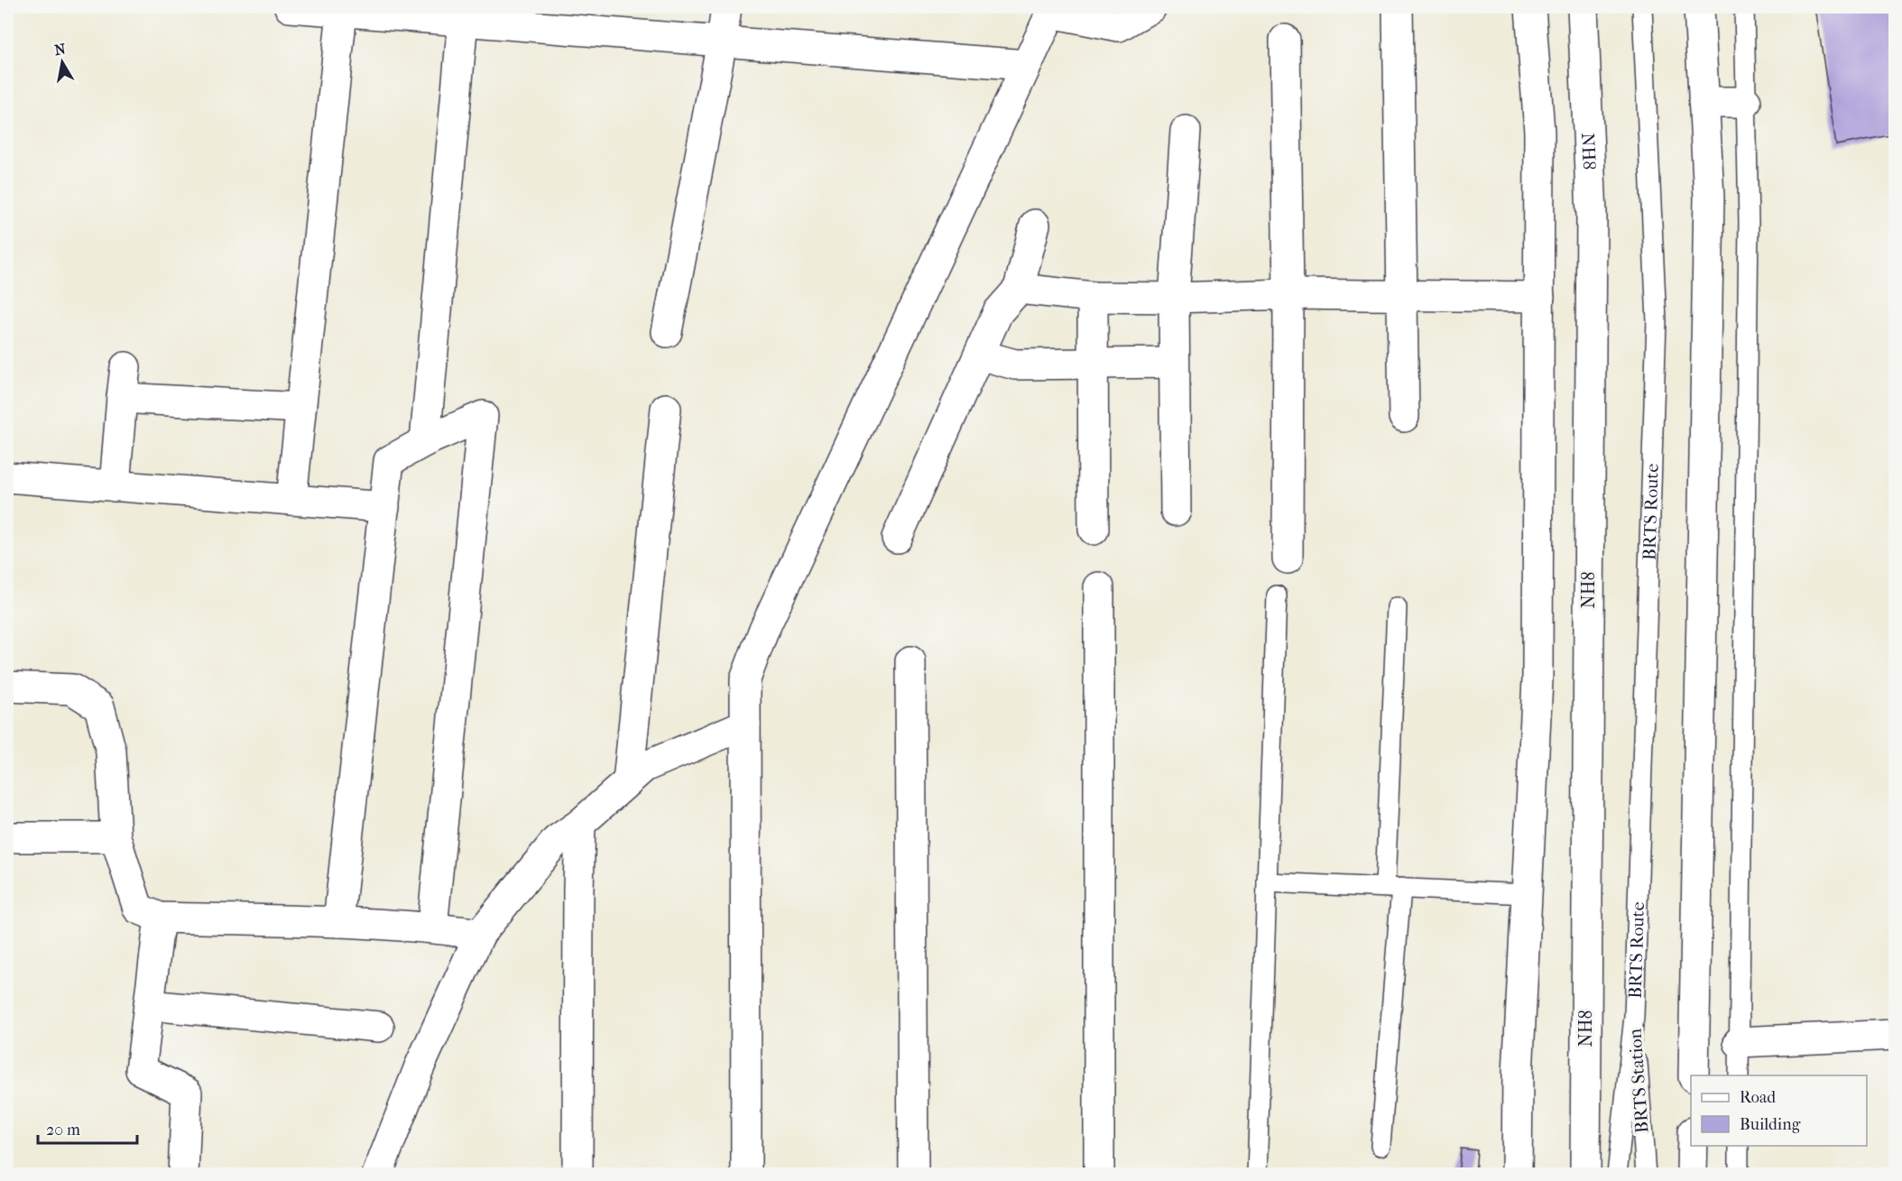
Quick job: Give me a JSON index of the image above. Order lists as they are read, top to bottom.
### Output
{
  "streets": {
    "street": ["NH8"],
    "lane": ["BRTS Route", "BRTS Station"]
  },
  "crossings": [
    ["BRTS Route", "BRTS Station"]
  ],
  "legend": ["Road", "Building"],
  "scale_bar": "20 m",
  "north": "top"
}
